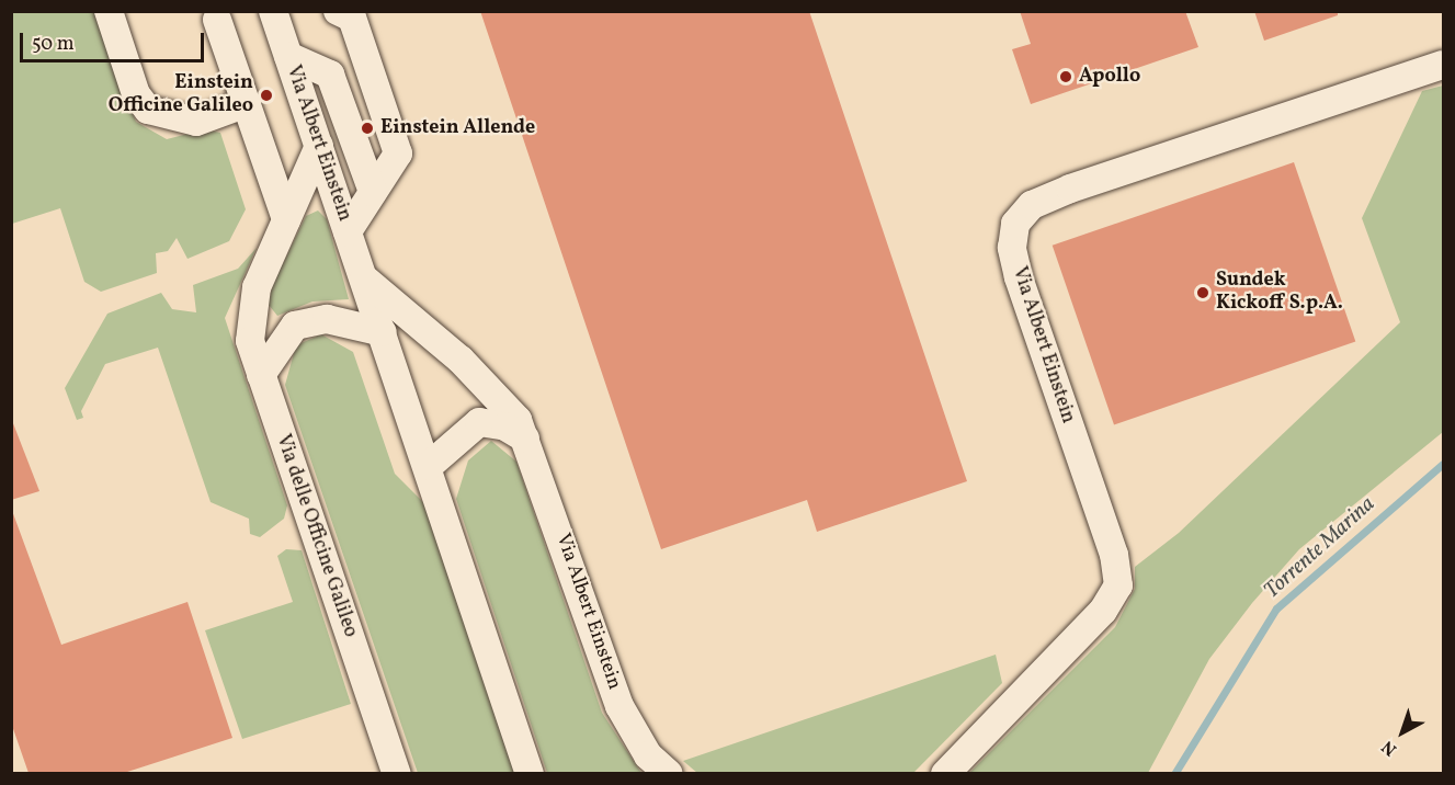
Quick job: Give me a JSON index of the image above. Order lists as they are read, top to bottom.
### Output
{
  "streets": {
    "street": ["Via Albert Einstein", "Via delle Officine Galileo"]
  },
  "crossings": [
    ["Via Albert Einstein", "Via delle Officine Galileo"]
  ],
  "water": ["Torrente Marina"],
  "places": [
    "Apollo",
    "Einstein Officine Galileo",
    "Einstein Allende",
    "Sundek Kickoff S.p.A."
  ],
  "scale_bar": "50 m",
  "north": "bottom left"
}
